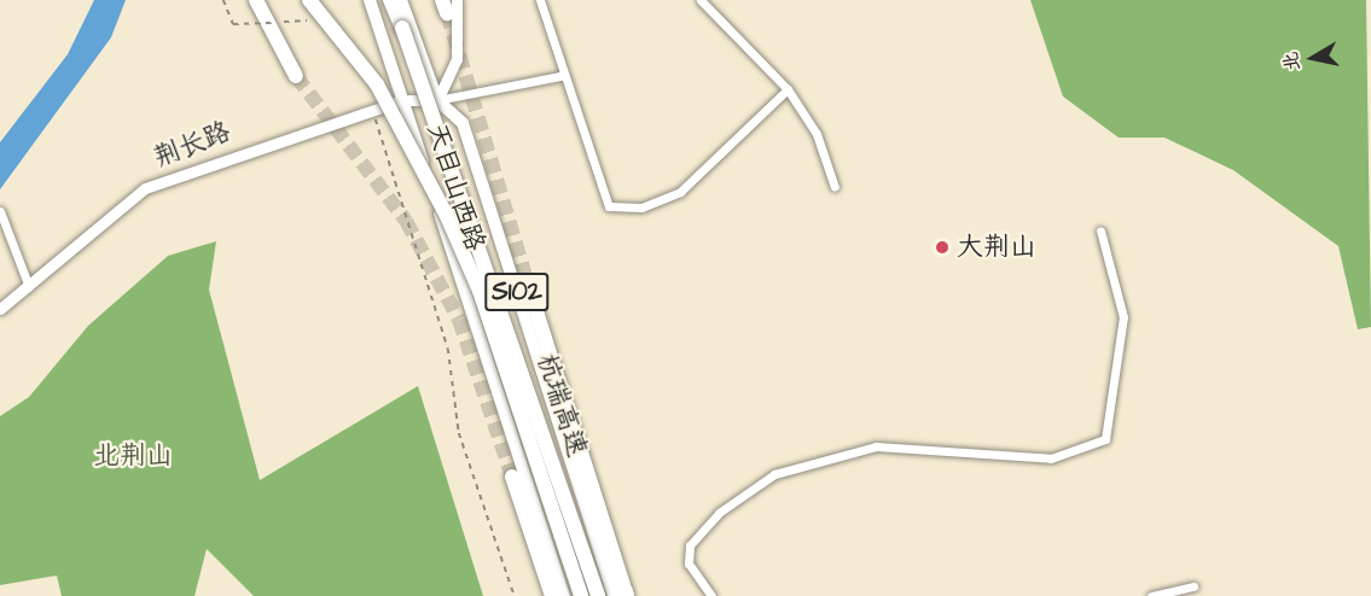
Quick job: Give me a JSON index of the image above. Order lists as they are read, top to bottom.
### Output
{
  "streets": {
    "highway": ["杭瑞高速"],
    "main road": ["荆长路", "天目山西路", "S102"]
  },
  "crossings": [
    ["荆长路", "天目山西路"]
  ],
  "parks": ["北荆山"],
  "places": ["大荆山"],
  "north": "left"
}
